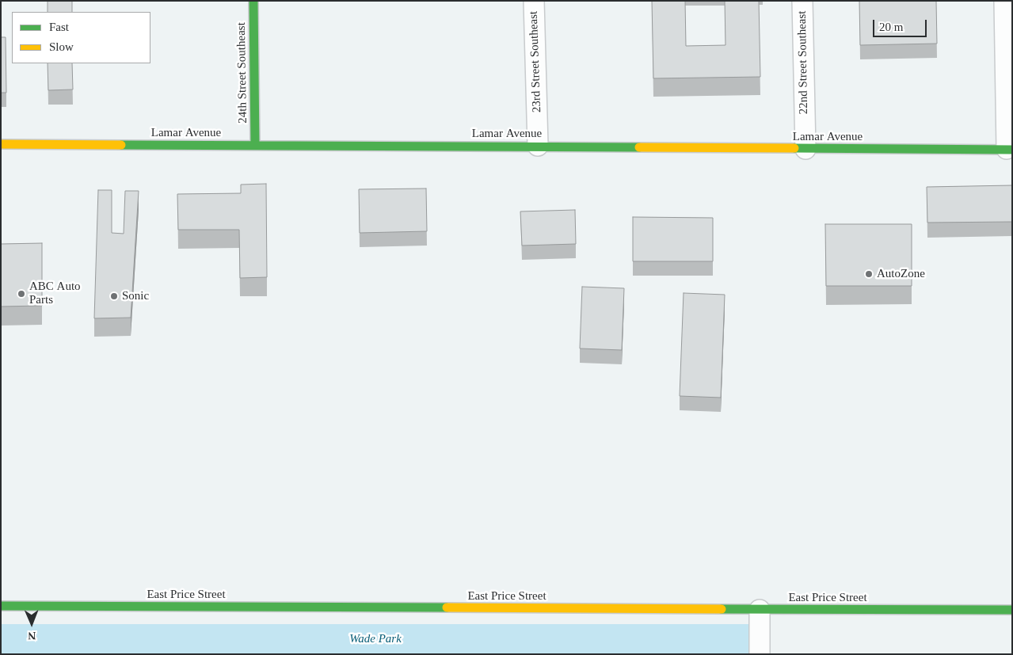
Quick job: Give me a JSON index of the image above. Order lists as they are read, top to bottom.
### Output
{
  "streets": {
    "street": [
      "23rd Street Southeast",
      "22nd Street Southeast",
      "24th Street Southeast",
      "Lamar Avenue",
      "East Price Street"
    ]
  },
  "crossings": [
    ["23rd Street Southeast", "Lamar Avenue"],
    ["22nd Street Southeast", "Lamar Avenue"],
    ["24th Street Southeast", "Lamar Avenue"]
  ],
  "parks": ["Wade Park"],
  "places": ["AutoZone", "ABC Auto Parts", "Sonic"],
  "legend": ["Fast", "Slow"],
  "scale_bar": "20 m",
  "north": "bottom"
}
